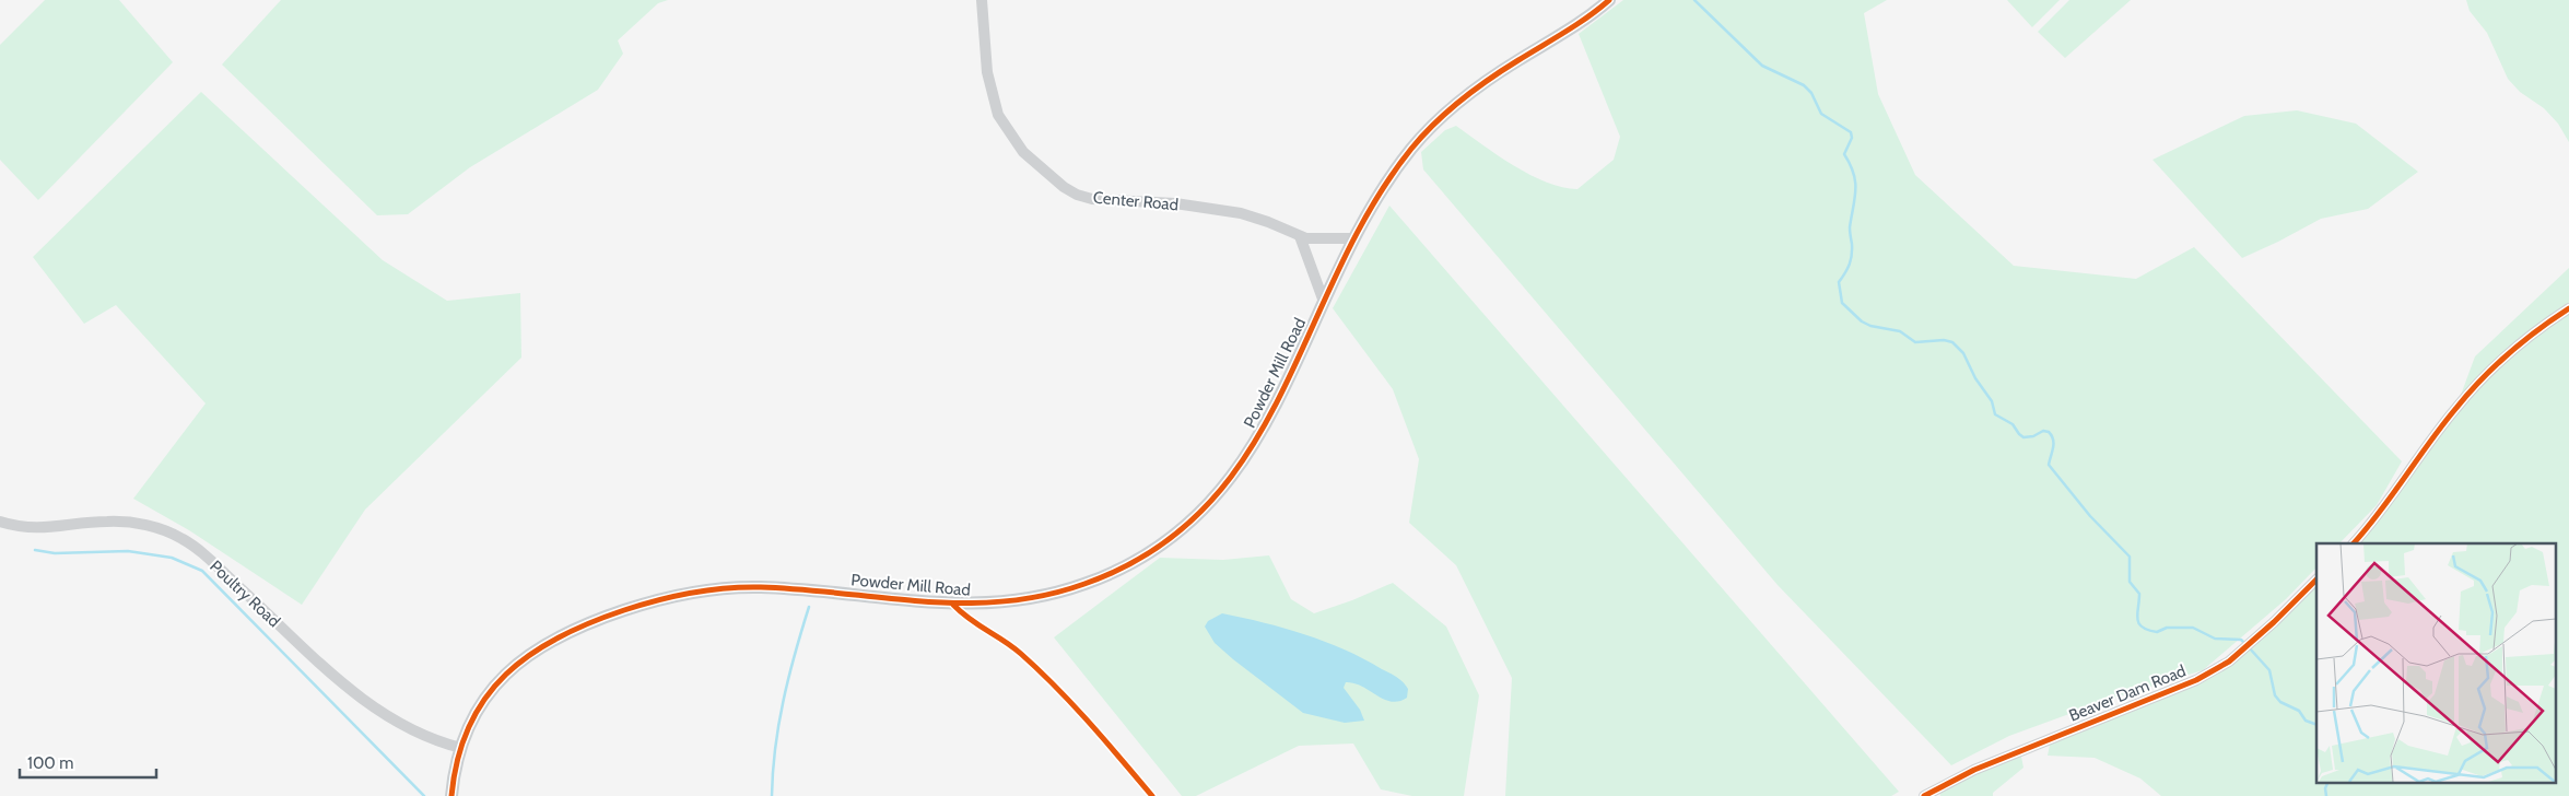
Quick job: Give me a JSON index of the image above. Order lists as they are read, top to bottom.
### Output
{
  "streets": {
    "main road": ["Powder Mill Road"],
    "street": ["Center Road", "Poultry Road", "Beaver Dam Road"]
  },
  "crossings": [
    ["Center Road", "Powder Mill Road"],
    ["Powder Mill Road", "Poultry Road"]
  ],
  "scale_bar": "100 m"
}
